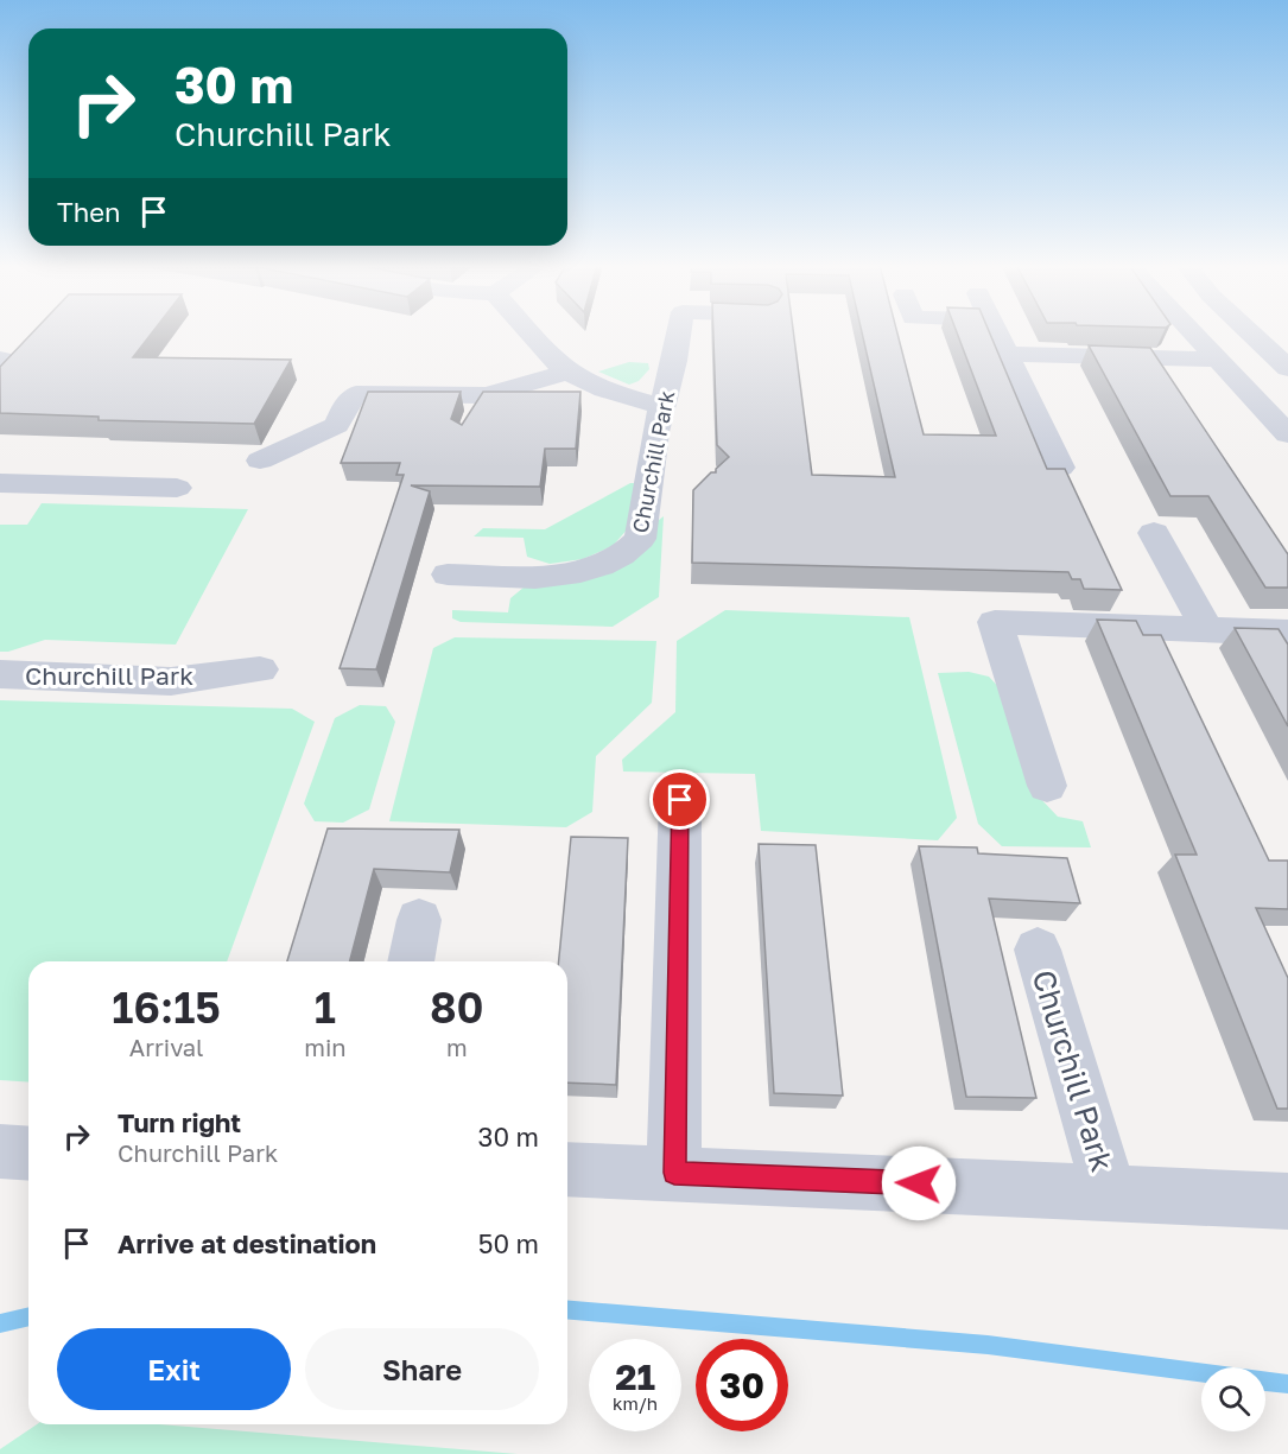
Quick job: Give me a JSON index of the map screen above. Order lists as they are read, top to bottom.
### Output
{
  "streets": {
    "street": ["Churchill Park"]
  },
  "page": {
    "turn": ["30 m", "Churchill Park"],
    "then": "Then",
    "eta": [
      "16:15",
      "Arrival",
      "1",
      "min",
      "80",
      "m"
    ],
    "list": [
      {
        "name": "Turn right",
        "note": "Churchill Park",
        "value": "30 m"
      },
      {
        "name": "Arrive at destination",
        "value": "50 m"
      }
    ],
    "buttons": ["Exit", "Share"],
    "speed": "21 km/h",
    "limit": "30"
  }
}
